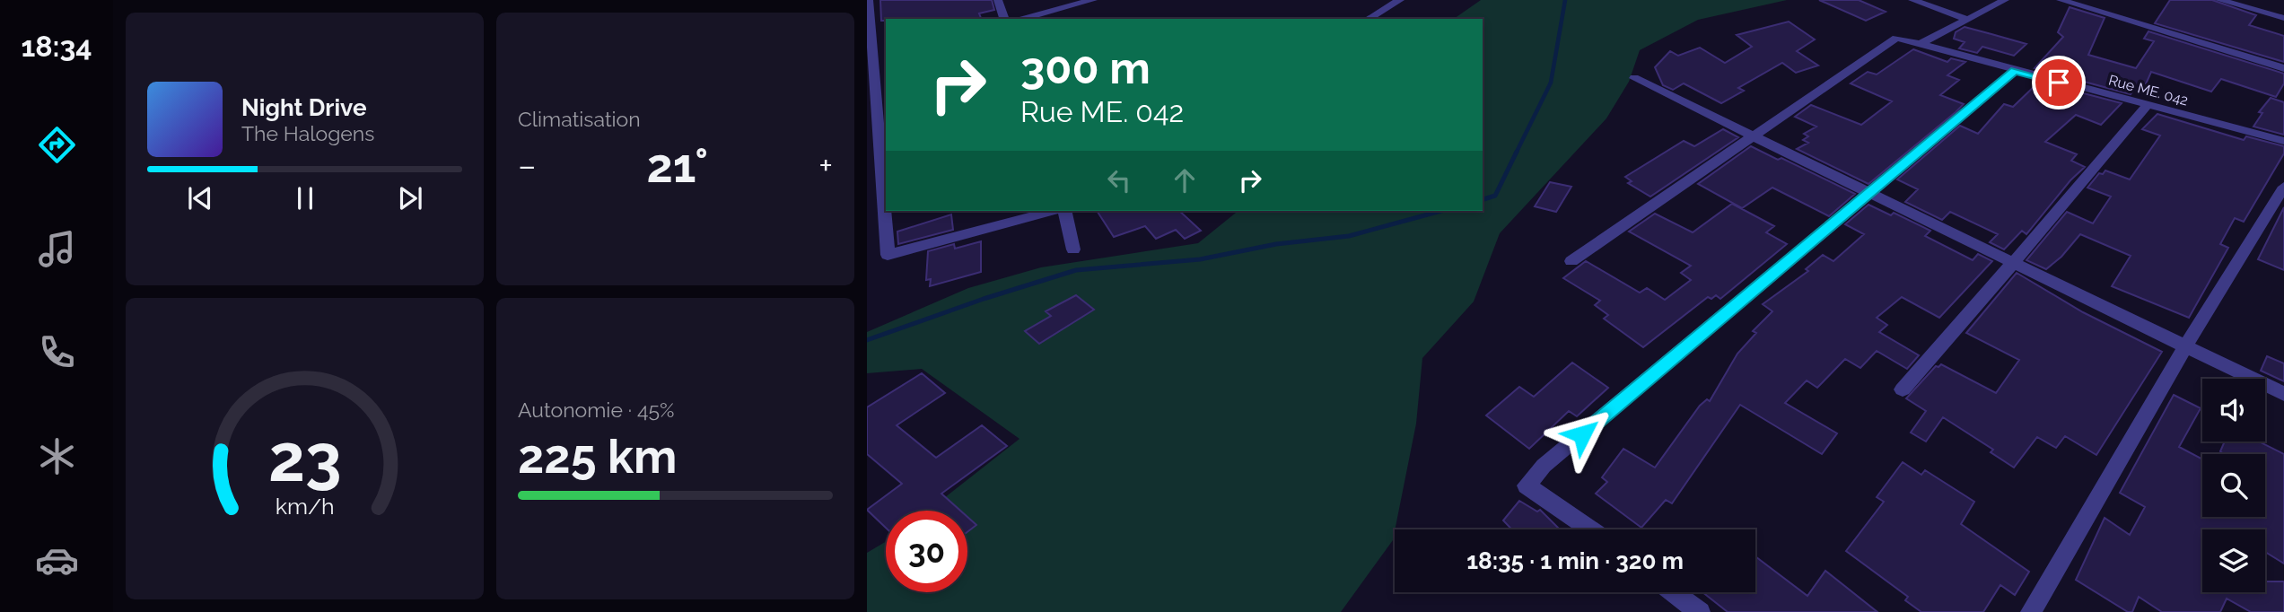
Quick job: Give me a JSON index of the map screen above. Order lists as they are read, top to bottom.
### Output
{
  "streets": {
    "street": ["Rue ME. 042"]
  },
  "page": {
    "tabs": "18:34",
    "tile": [
      "Climatisation",
      ["Autonomie · 45%", "225 km"]
    ],
    "turn": ["300 m", "Rue ME. 042"],
    "song": ["Night Drive", "The Halogens"],
    "heat": ["−", "21°", "+"],
    "limit": "30",
    "trip": "18:35 · 1 min · 320 m",
    "gauge": ["23", "km/h"]
  }
}
